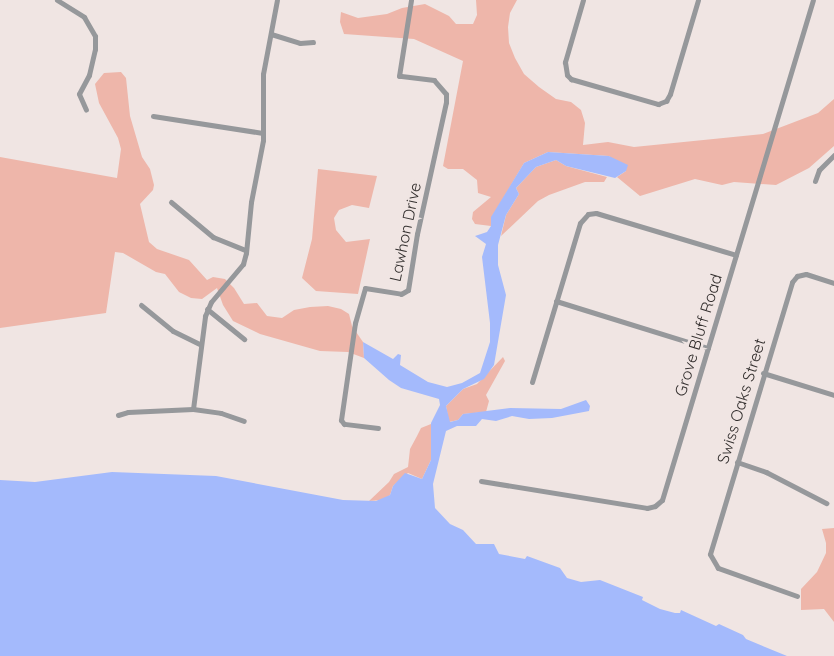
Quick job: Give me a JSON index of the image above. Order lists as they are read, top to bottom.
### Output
{
  "streets": {
    "street": ["Lawhon Drive", "Grove Bluff Road", "Swiss Oaks Street"]
  }
}
